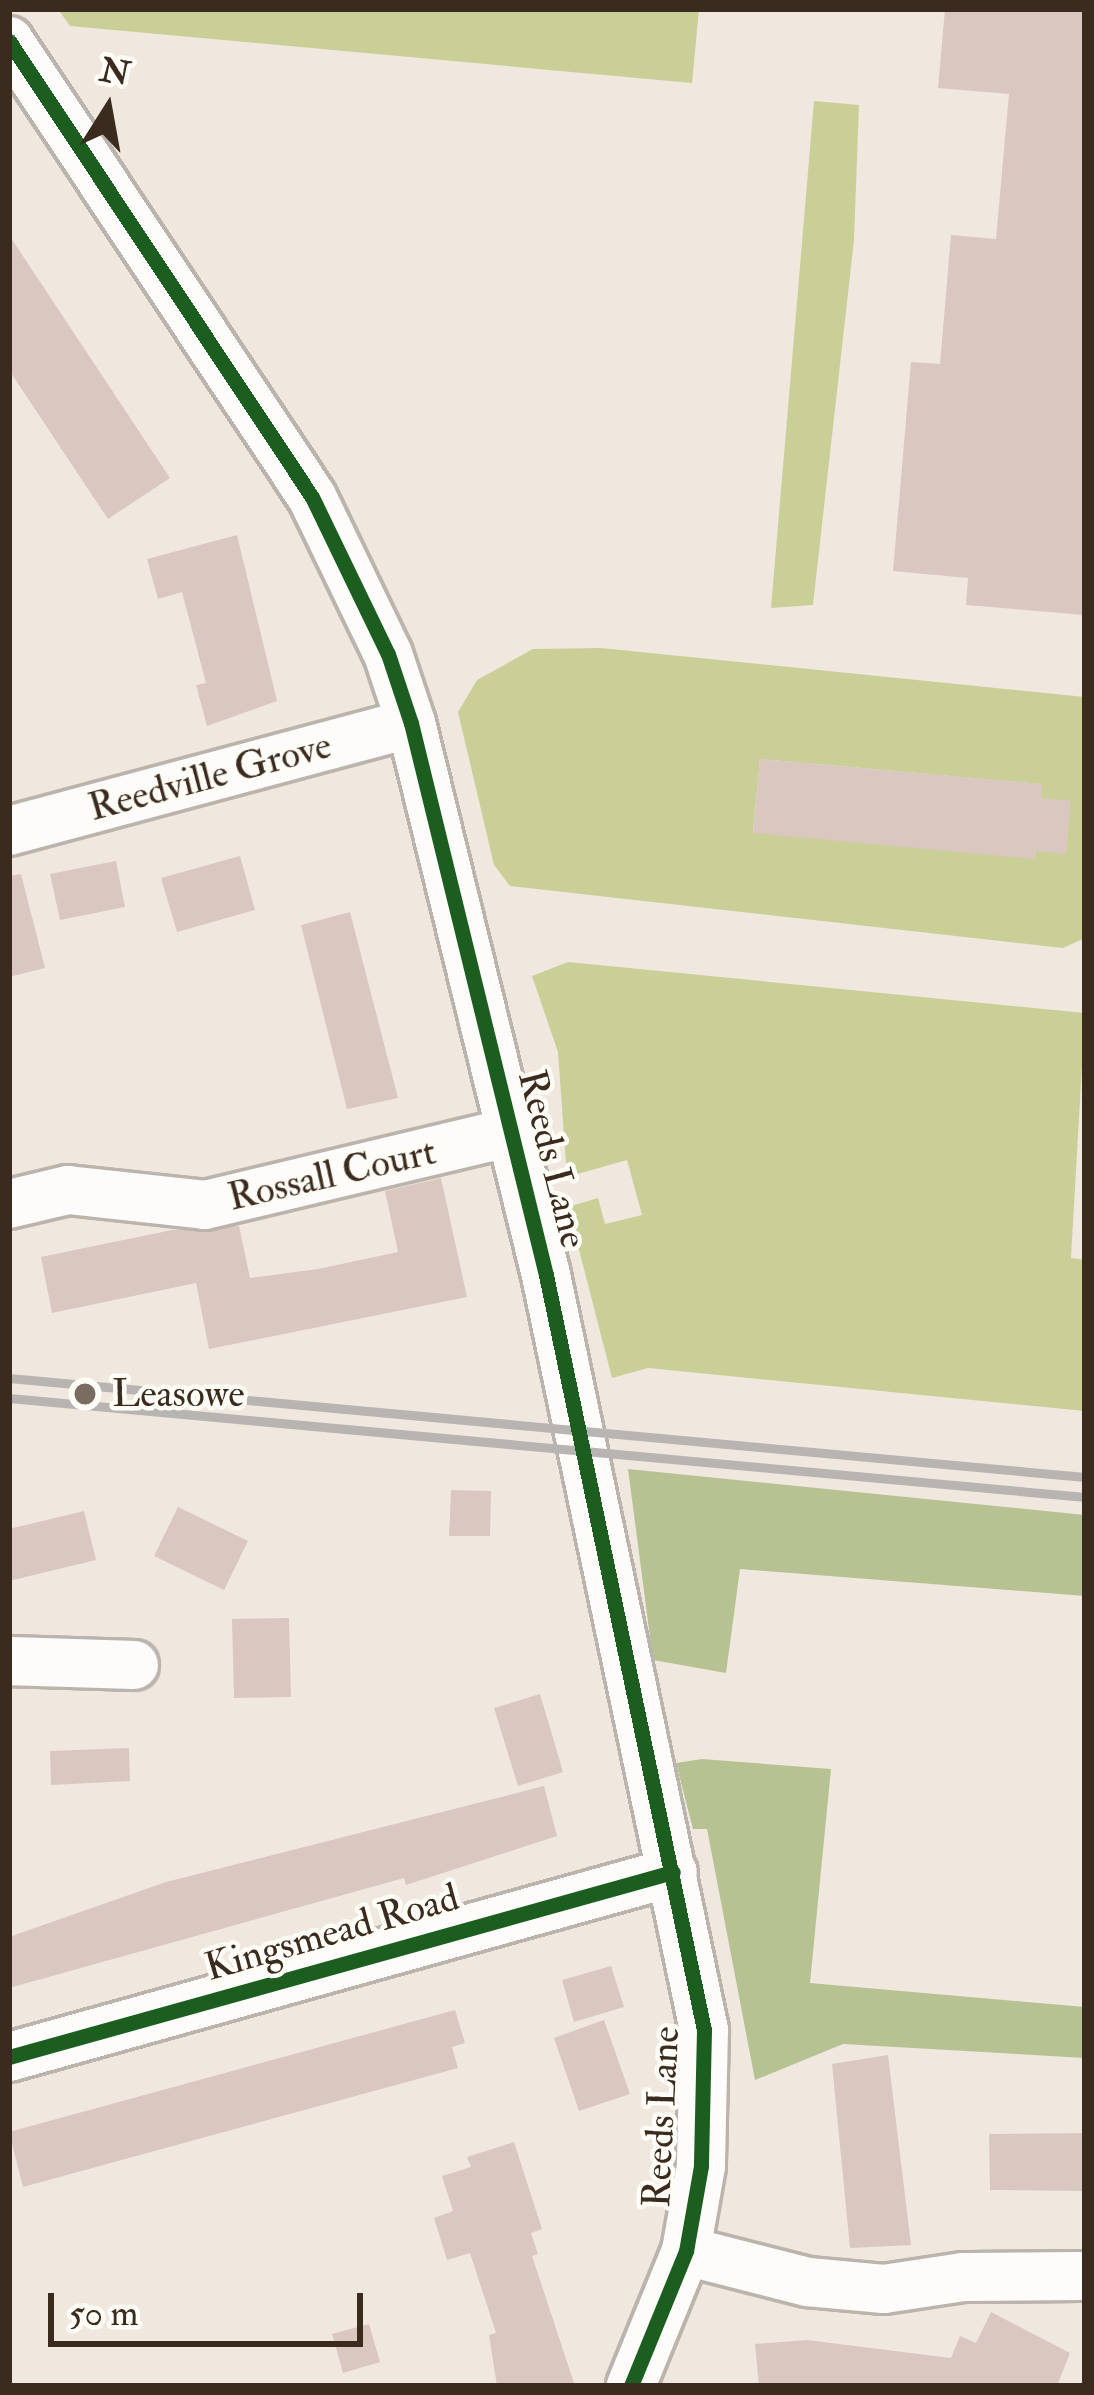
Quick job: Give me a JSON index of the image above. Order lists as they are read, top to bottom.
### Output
{
  "streets": {
    "street": [
      "Reedville Grove",
      "Reeds Lane",
      "Rossall Court",
      "Kingsmead Road"
    ]
  },
  "crossings": [
    ["Reedville Grove", "Reeds Lane"],
    ["Reeds Lane", "Rossall Court"],
    ["Reeds Lane", "Kingsmead Road"]
  ],
  "places": ["Leasowe"],
  "scale_bar": "50 m",
  "north": "top"
}
